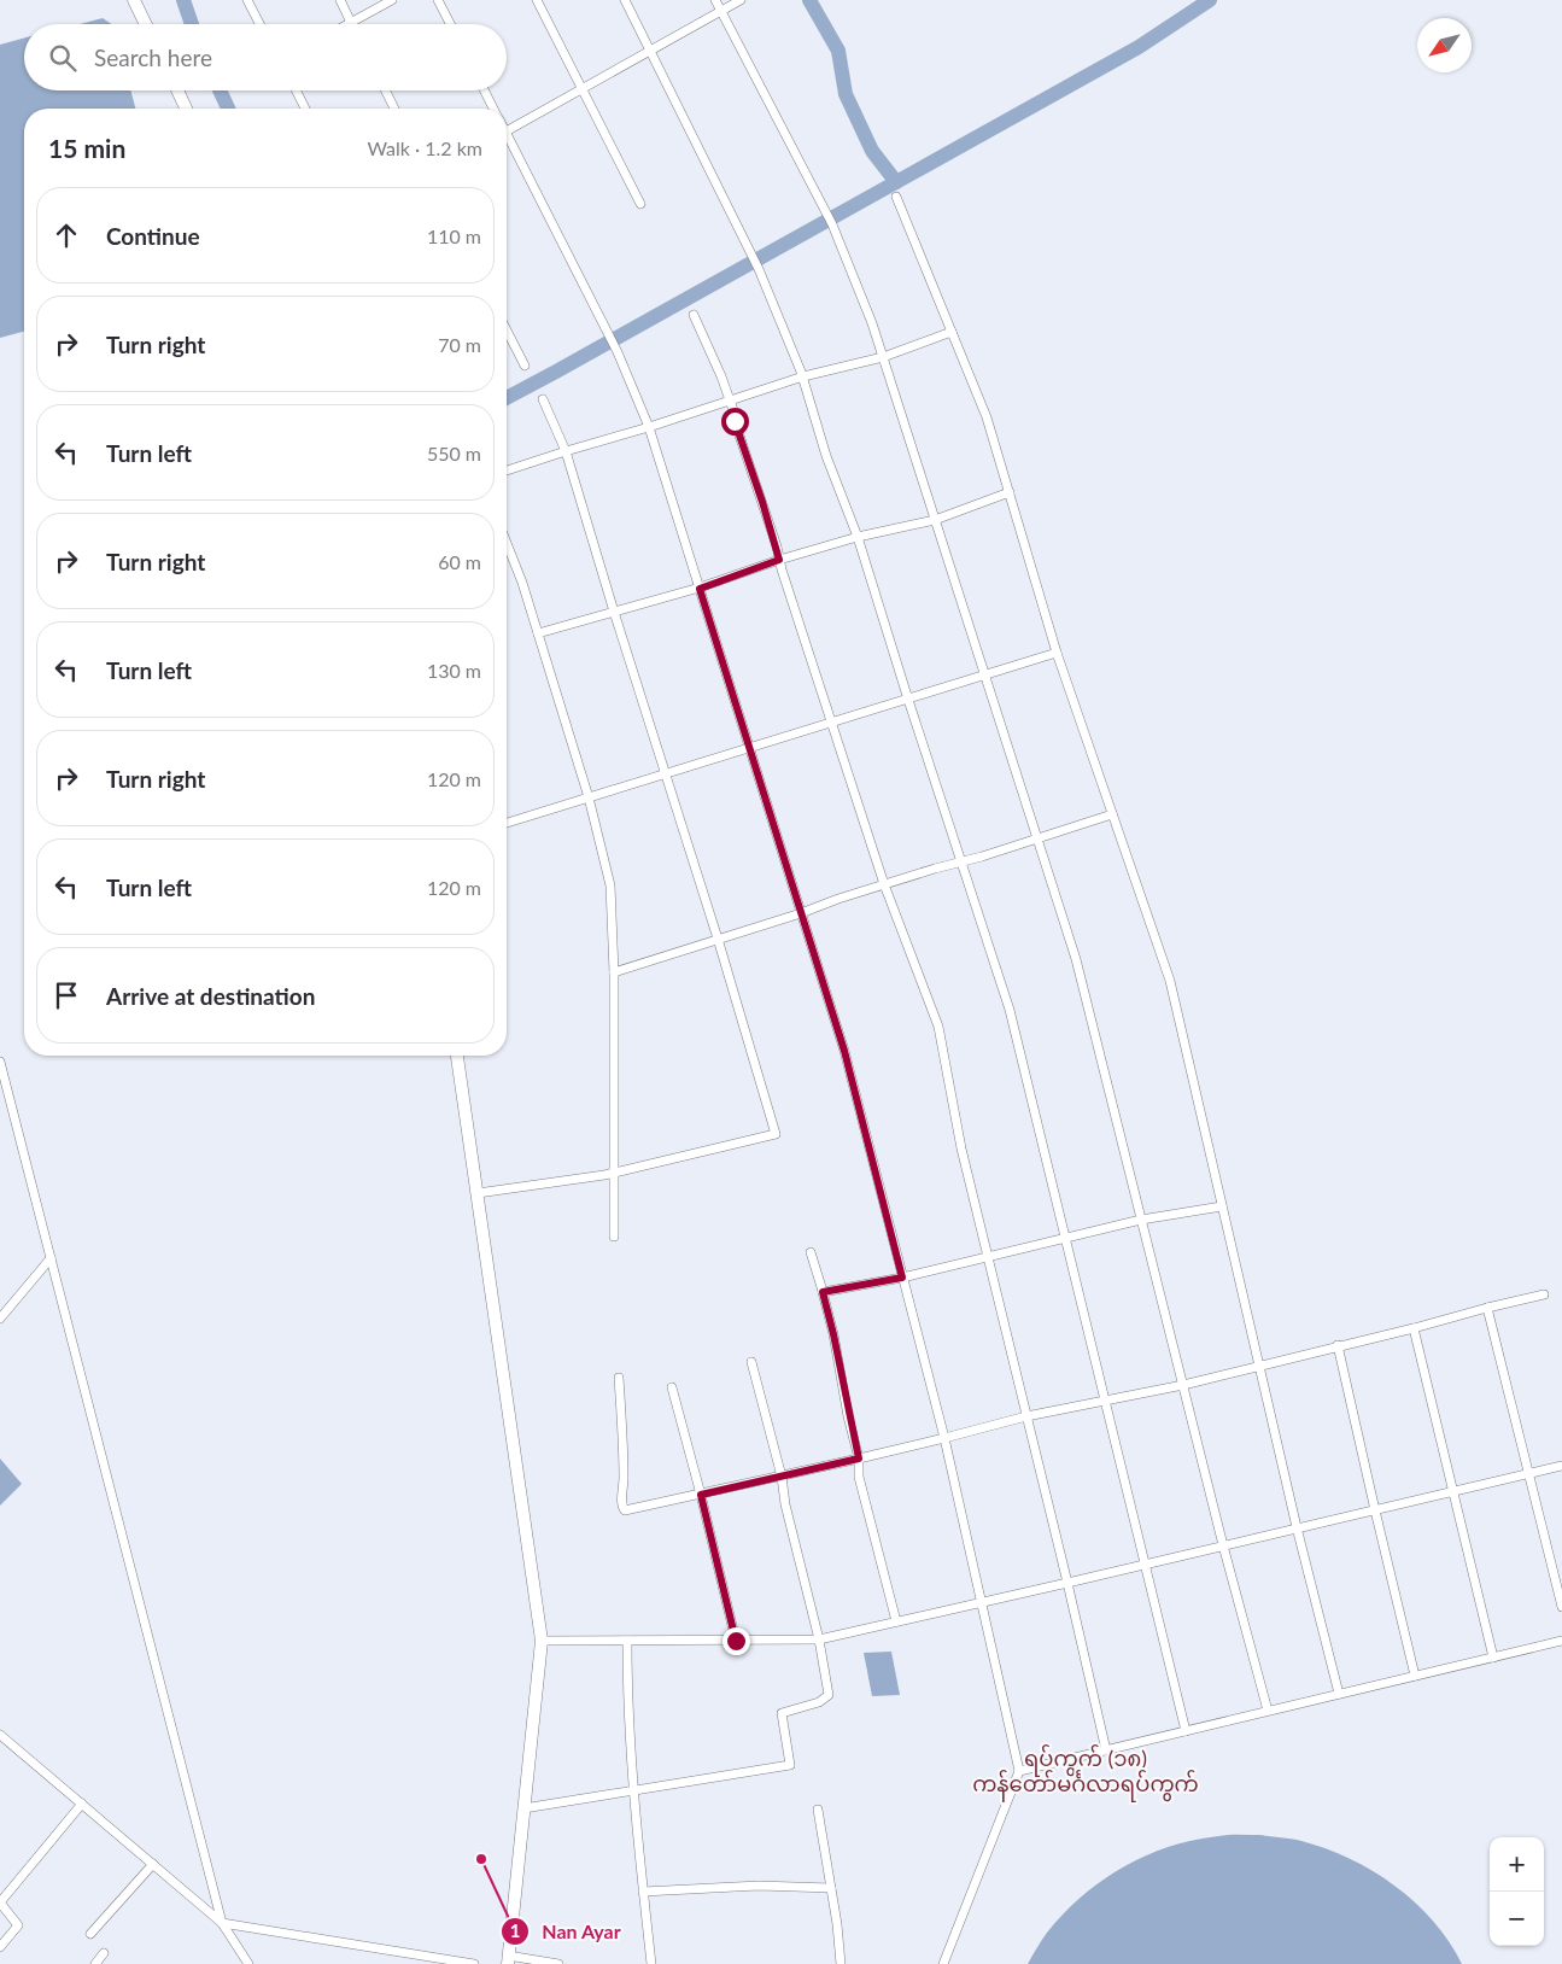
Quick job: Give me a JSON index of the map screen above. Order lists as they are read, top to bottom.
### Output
{
  "districts": ["ရပ်ကွက် (၁၈) ကန်တော်မင်္ဂလာရပ်ကွက်"],
  "places": ["Nan Ayar"],
  "north": "bottom left",
  "page": {
    "search": "Search here",
    "heading": ["15 min", "Walk · 1.2 km"],
    "list": [
      ["Continue", "110 m"],
      ["Turn right", "70 m"],
      ["Turn left", "550 m"],
      ["Turn right", "60 m"],
      ["Turn left", "130 m"],
      ["Turn right", "120 m"],
      ["Turn left", "120 m"],
      "Arrive at destination"
    ],
    "map_buttons": ["+", "−"]
  }
}
